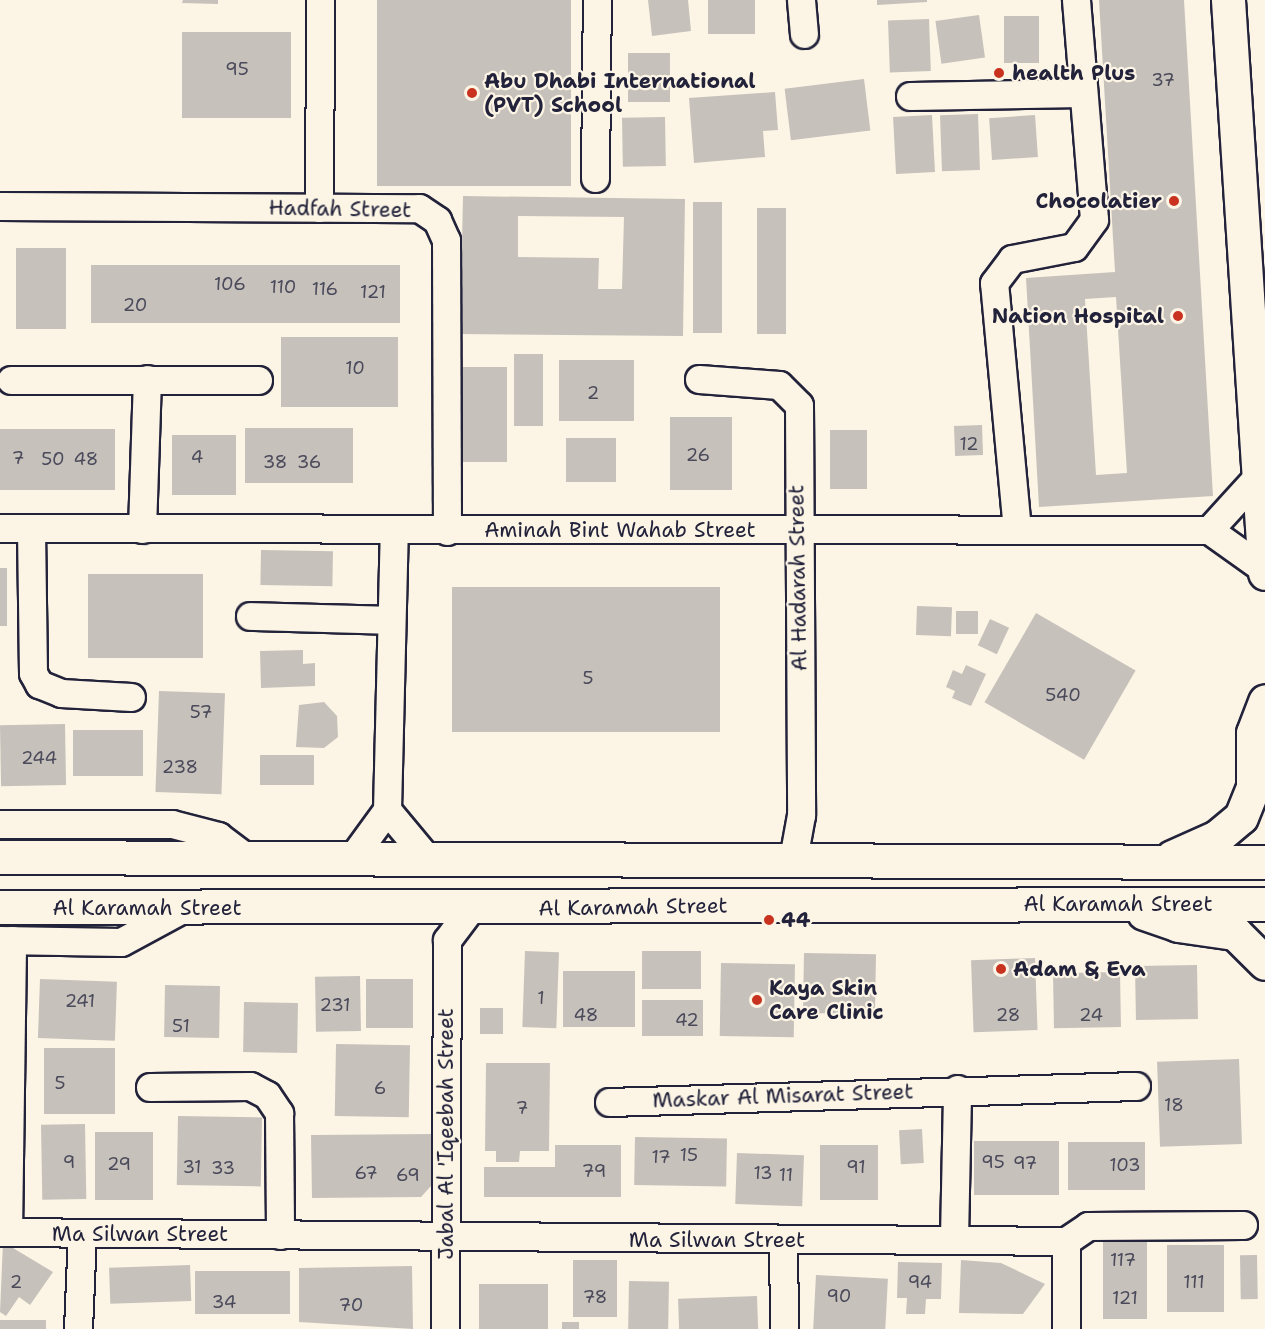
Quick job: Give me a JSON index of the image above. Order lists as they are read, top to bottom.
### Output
{
  "streets": {
    "main road": ["Al Karamah Street"],
    "street": [
      "Hadfah Street",
      "Aminah Bint Wahab Street",
      "Al Hadarah Street",
      "Maskar Al Misarat Street",
      "Jabal Al 'Iqeebah Street",
      "Ma Silwan Street"
    ]
  },
  "crossings": [
    ["Hadfah Street", "Aminah Bint Wahab Street"],
    ["Aminah Bint Wahab Street", "Al Hadarah Street"],
    ["Al Hadarah Street", "Al Karamah Street"],
    ["Jabal Al 'Iqeebah Street", "Ma Silwan Street"]
  ],
  "places": [
    "health Plus",
    "Abu Dhabi International (PVT) School",
    "Chocolatier",
    "Nation Hospital",
    "44",
    "Adam & Eva",
    "Kaya Skin Care Clinic"
  ],
  "house_numbers": [
    "95",
    "37",
    "106",
    "110",
    "116",
    "121",
    "20",
    "10",
    "2",
    "12",
    "26",
    "4",
    "7",
    "50",
    "48",
    "38",
    "36",
    "5",
    "540",
    "57",
    "244",
    "238",
    "1",
    "241",
    "231",
    "48",
    "28",
    "24",
    "42",
    "51",
    "5",
    "6",
    "18",
    "7",
    "15",
    "17",
    "9",
    "95",
    "97",
    "29",
    "103",
    "31",
    "91",
    "33",
    "79",
    "67",
    "13",
    "69",
    "11",
    "117",
    "2",
    "94",
    "111",
    "90",
    "78",
    "121",
    "34",
    "70"
  ]
}
